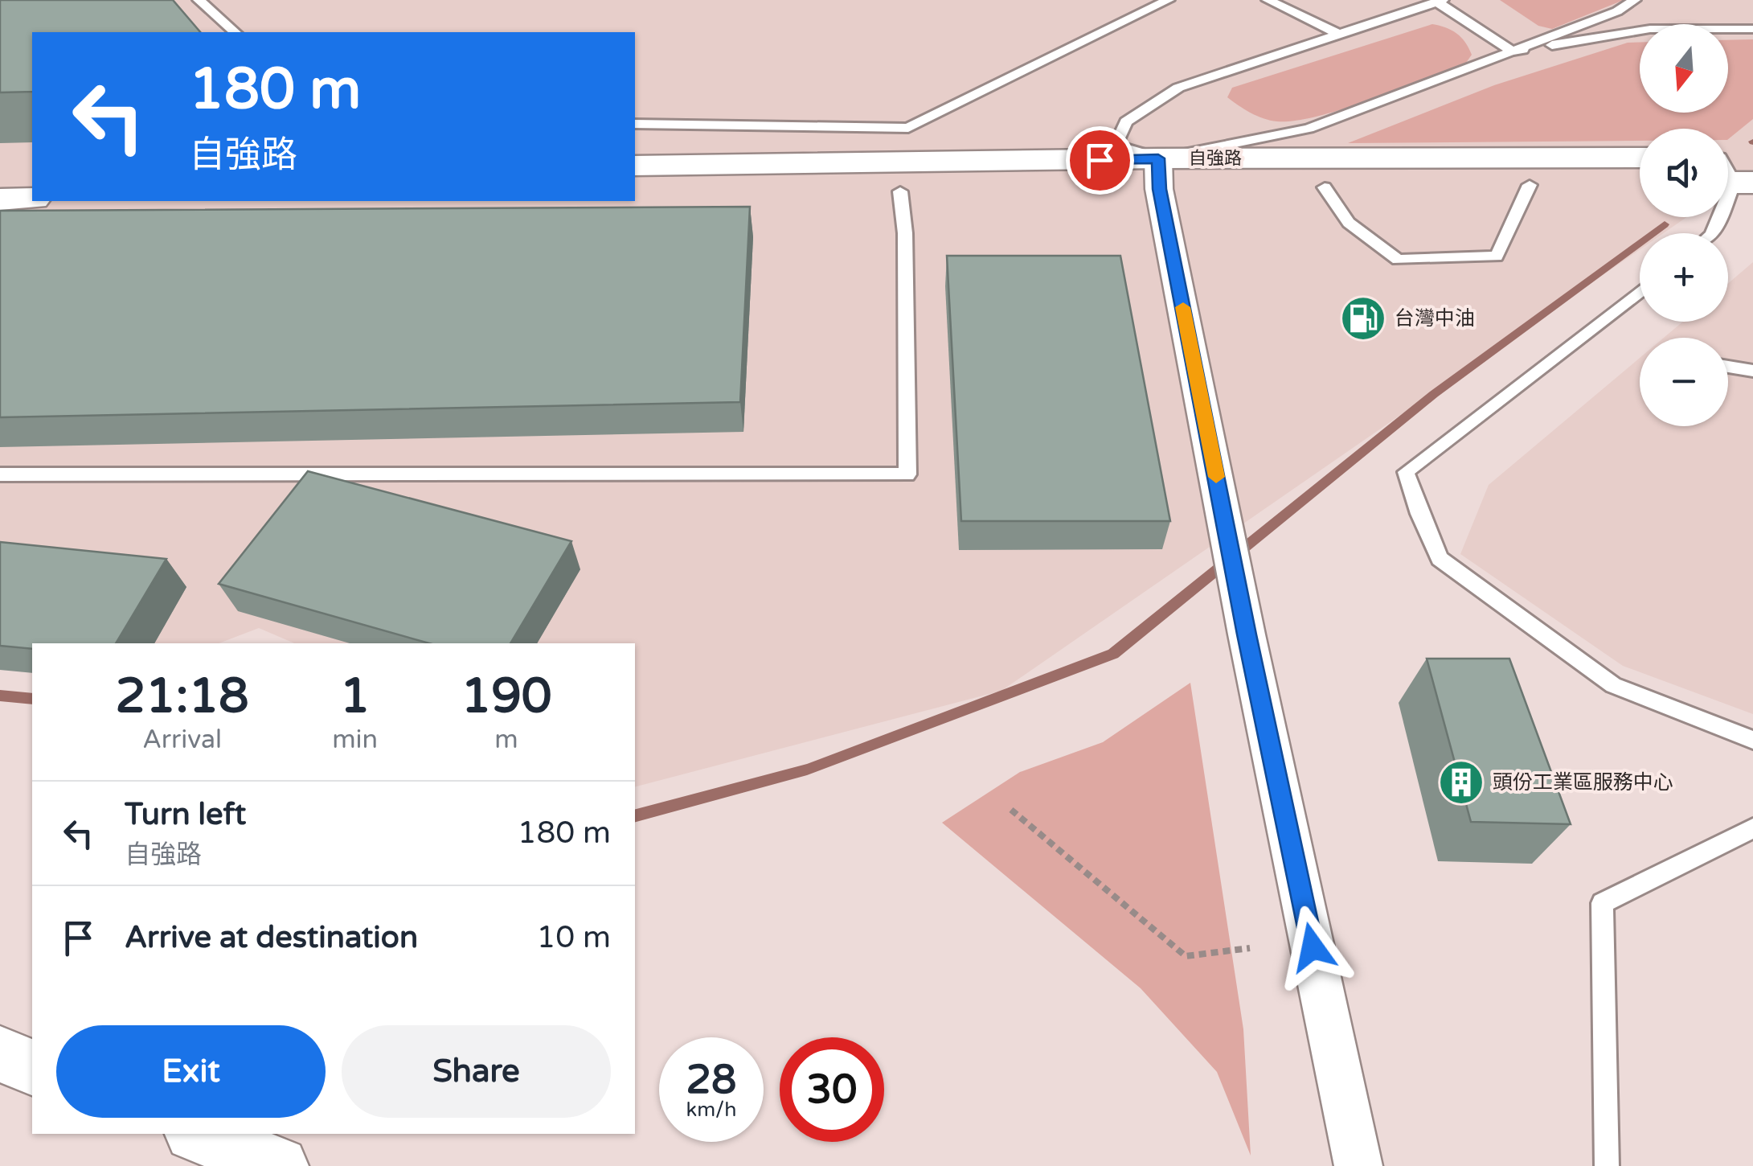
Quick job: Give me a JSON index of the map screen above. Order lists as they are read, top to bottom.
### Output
{
  "streets": {
    "main road": ["自強路"]
  },
  "places": {
    "fuel station": ["台灣中油"],
    "building": ["頭份工業區服務中心"]
  },
  "north": "bottom",
  "page": {
    "map_buttons": ["+", "−"],
    "turn": ["180 m", "自強路"],
    "eta": [
      "21:18",
      "Arrival",
      "1",
      "min",
      "190",
      "m"
    ],
    "list": [
      {
        "name": "Turn left",
        "note": "自強路",
        "value": "180 m"
      },
      {
        "name": "Arrive at destination",
        "value": "10 m"
      }
    ],
    "buttons": ["Exit", "Share"],
    "speed": "28 km/h",
    "limit": "30"
  }
}
